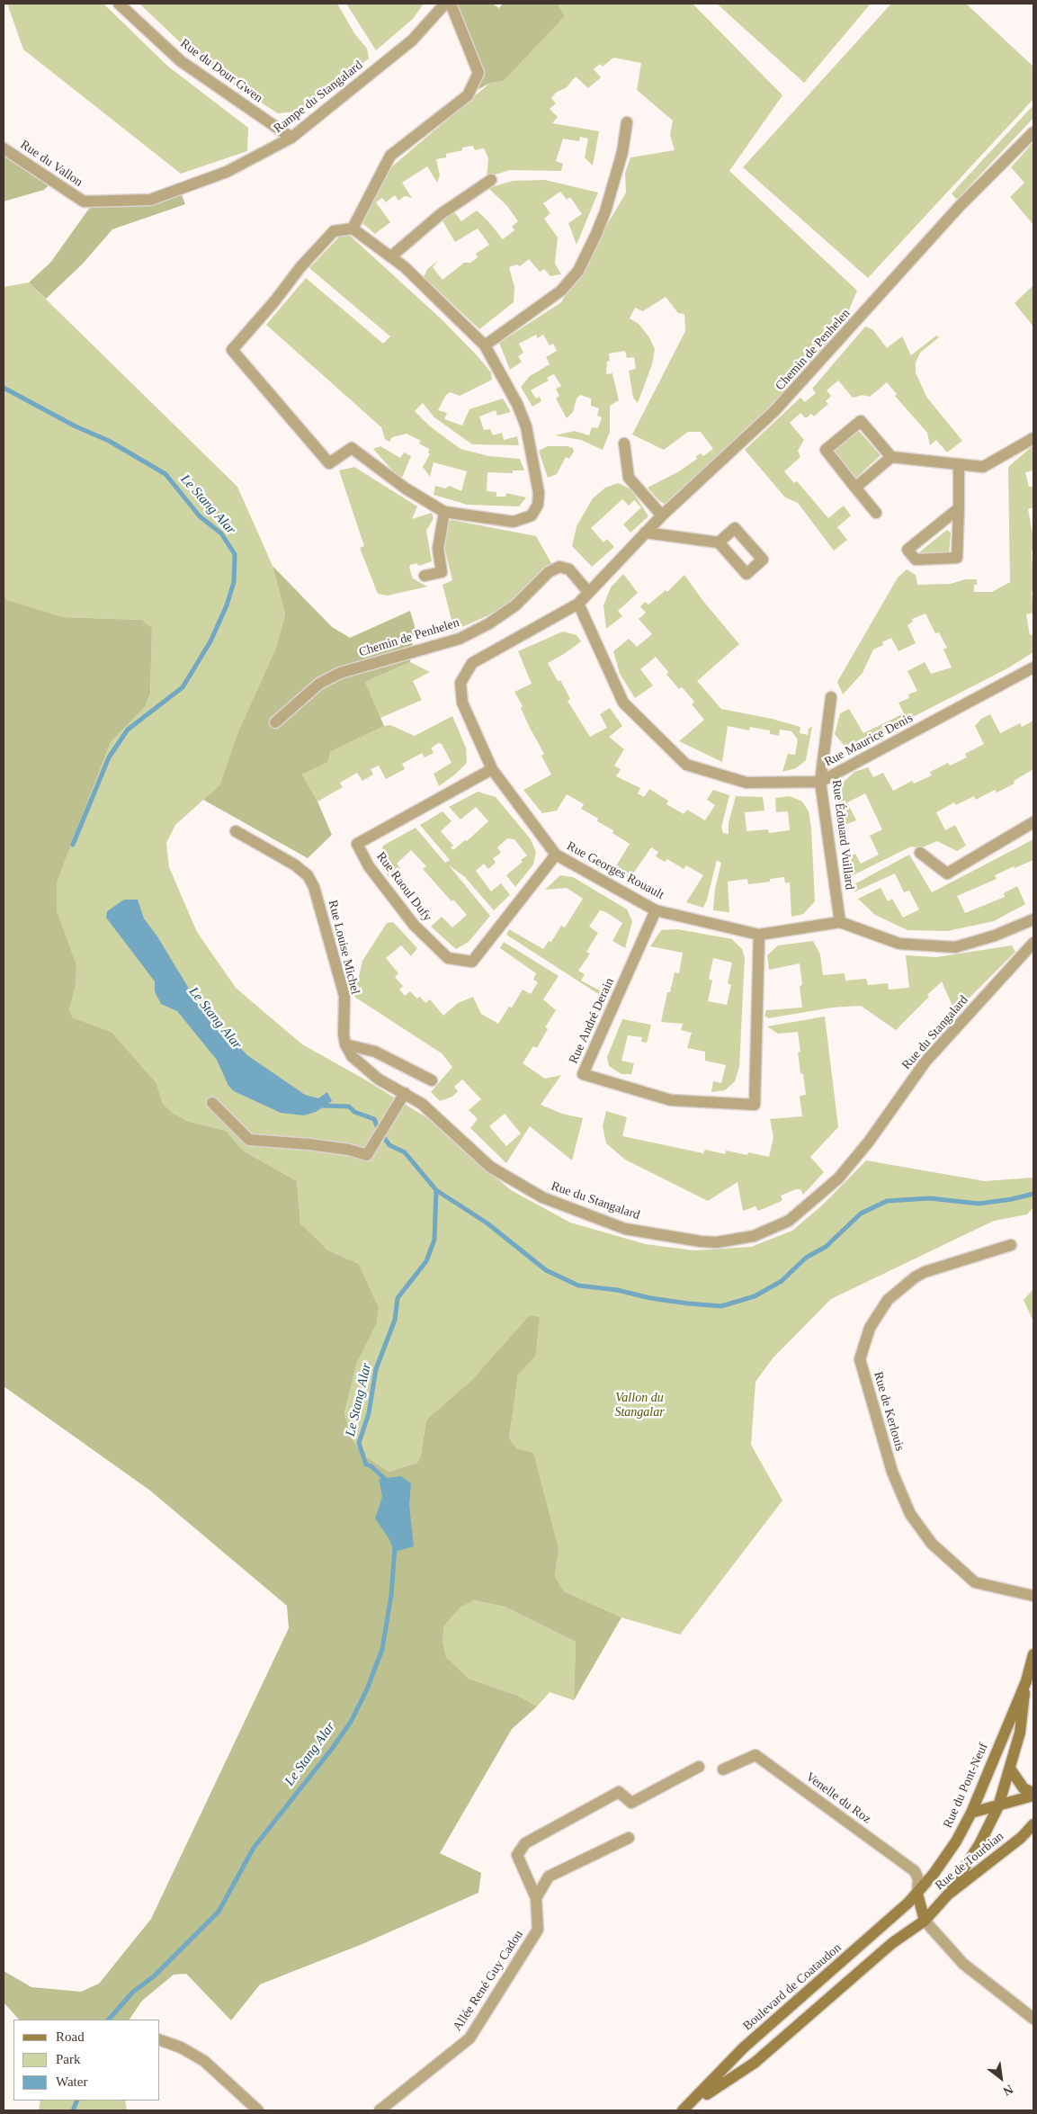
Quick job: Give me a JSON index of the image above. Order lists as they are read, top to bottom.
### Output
{
  "streets": {
    "main road": ["Rue du Pont-Neuf", "Rue de Tourbian", "Boulevard de Coataudon"],
    "street": [
      "Rue du Dour Gwen",
      "Rampe du Stangalard",
      "Rue du Vallon",
      "Chemin de Penhelen",
      "Rue Maurice Denis",
      "Rue Édouard Vuillard",
      "Rue Georges Rouault",
      "Rue Raoul Dufy",
      "Rue Louise Michel",
      "Rue André Derain",
      "Rue du Stangalard",
      "Rue de Kerlouis",
      "Venelle du Roz",
      "Allée René Guy Cadou"
    ]
  },
  "crossings": [
    ["Rue du Dour Gwen", "Rampe du Stangalard"],
    ["Rampe du Stangalard", "Rue du Vallon"],
    ["Chemin de Penhelen", "Rue Georges Rouault"],
    ["Rue Maurice Denis", "Rue Édouard Vuillard"],
    ["Rue Maurice Denis", "Rue Georges Rouault"],
    ["Rue Édouard Vuillard", "Rue Georges Rouault"],
    ["Rue Georges Rouault", "Rue Raoul Dufy"],
    ["Rue Georges Rouault", "Rue André Derain"],
    ["Rue Louise Michel", "Rue du Stangalard"],
    ["Rue du Pont-Neuf", "Venelle du Roz"],
    ["Rue du Pont-Neuf", "Rue de Tourbian"],
    ["Rue du Pont-Neuf", "Boulevard de Coataudon"],
    ["Venelle du Roz", "Boulevard de Coataudon"],
    ["Rue de Tourbian", "Boulevard de Coataudon"]
  ],
  "water": ["Le Stang Alar"],
  "parks": ["Vallon du Stangalar"],
  "legend": ["Road", "Park", "Water"],
  "north": "bottom right"
}
